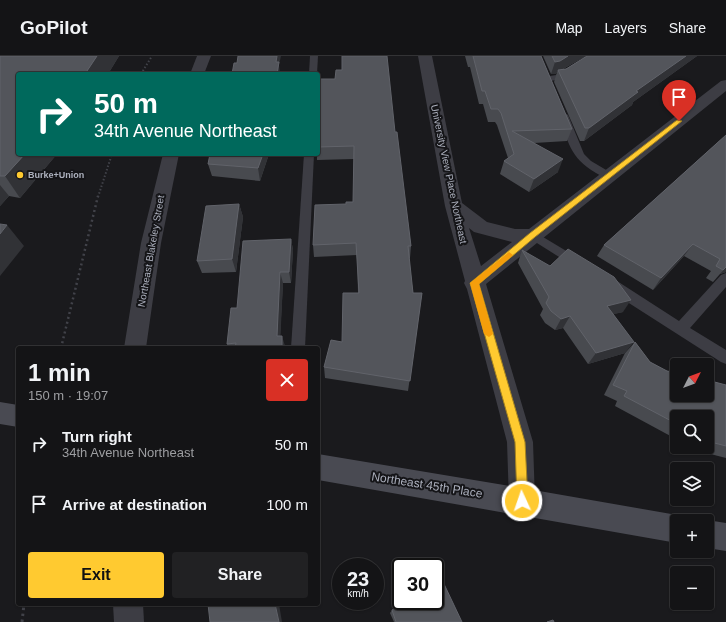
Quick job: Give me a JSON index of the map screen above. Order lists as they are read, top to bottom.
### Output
{
  "streets": {
    "main road": ["Northeast 45th Place"],
    "street": ["University View Place Northeast", "Northeast Blakeley Street"]
  },
  "crossings": [
    ["University View Place Northeast", "Northeast 45th Place"]
  ],
  "places": ["Burke+Union"],
  "north": "top right",
  "page": {
    "header": "GoPilot",
    "nav": ["Map", "Layers", "Share"],
    "turn": ["50 m", "34th Avenue Northeast"],
    "heading": ["1 min", "150 m · 19:07"],
    "map_buttons": ["+", "−"],
    "list": [
      {
        "name": "Turn right",
        "note": "34th Avenue Northeast",
        "value": "50 m"
      },
      {
        "name": "Arrive at destination",
        "value": "100 m"
      }
    ],
    "buttons": ["Exit", "Share"],
    "speed": "23 km/h",
    "limit": "30"
  }
}
